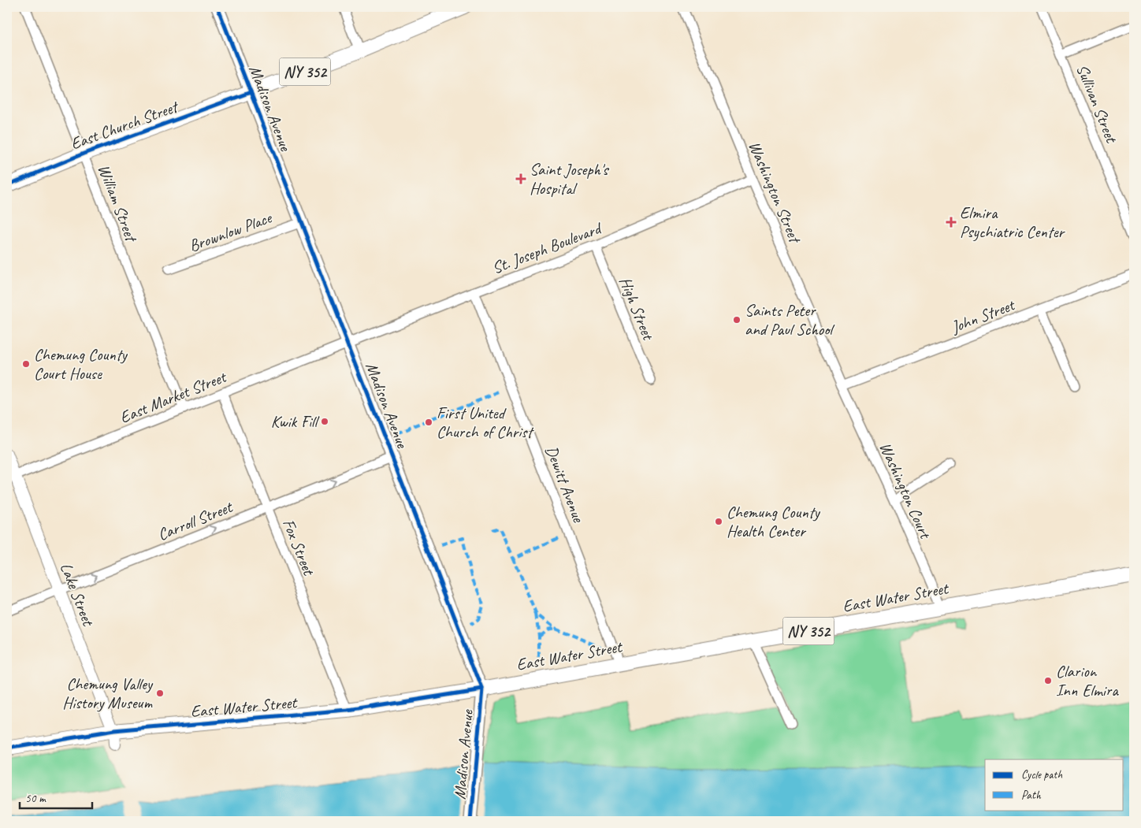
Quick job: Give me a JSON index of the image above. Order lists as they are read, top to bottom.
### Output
{
  "streets": {
    "main road": [
      "NY 352",
      "Madison Avenue",
      "East Church Street",
      "East Water Street"
    ],
    "street": [
      "Sullivan Street",
      "Washington Street",
      "William Street",
      "Brownlow Place",
      "St. Joseph Boulevard",
      "High Street",
      "John Street",
      "East Market Street",
      "Dewitt Avenue",
      "Washington Court",
      "Carroll Street",
      "Fox Street",
      "Lake Street"
    ]
  },
  "crossings": [
    ["Madison Avenue", "East Church Street"],
    ["Madison Avenue", "Brownlow Place"],
    ["Madison Avenue", "St. Joseph Boulevard"],
    ["Madison Avenue", "East Market Street"],
    ["Madison Avenue", "Carroll Street"],
    ["Madison Avenue", "East Water Street"],
    ["East Church Street", "William Street"],
    ["Washington Street", "St. Joseph Boulevard"],
    ["Washington Street", "John Street"],
    ["Washington Street", "Washington Court"],
    ["William Street", "East Market Street"],
    ["St. Joseph Boulevard", "High Street"],
    ["St. Joseph Boulevard", "East Market Street"],
    ["St. Joseph Boulevard", "Dewitt Avenue"],
    ["John Street", "Washington Court"],
    ["East Market Street", "Fox Street"],
    ["East Market Street", "Lake Street"],
    ["Dewitt Avenue", "East Water Street"],
    ["Washington Court", "East Water Street"],
    ["Carroll Street", "Fox Street"],
    ["Carroll Street", "Lake Street"],
    ["Fox Street", "East Water Street"],
    ["Lake Street", "East Water Street"]
  ],
  "one_way": ["Carroll Street"],
  "places": {
    "health": ["Saint Joseph's Hospital", "Elmira Psychiatric Center"],
    "other": [
      "Saints Peter and Paul School",
      "Chemung County Court House",
      "Kwik Fill",
      "First United Church of Christ",
      "Chemung County Health Center",
      "Clarion Inn Elmira",
      "Chemung Valley History Museum"
    ]
  },
  "legend": ["Cycle path", "Path"],
  "scale_bar": "50 m"
}
